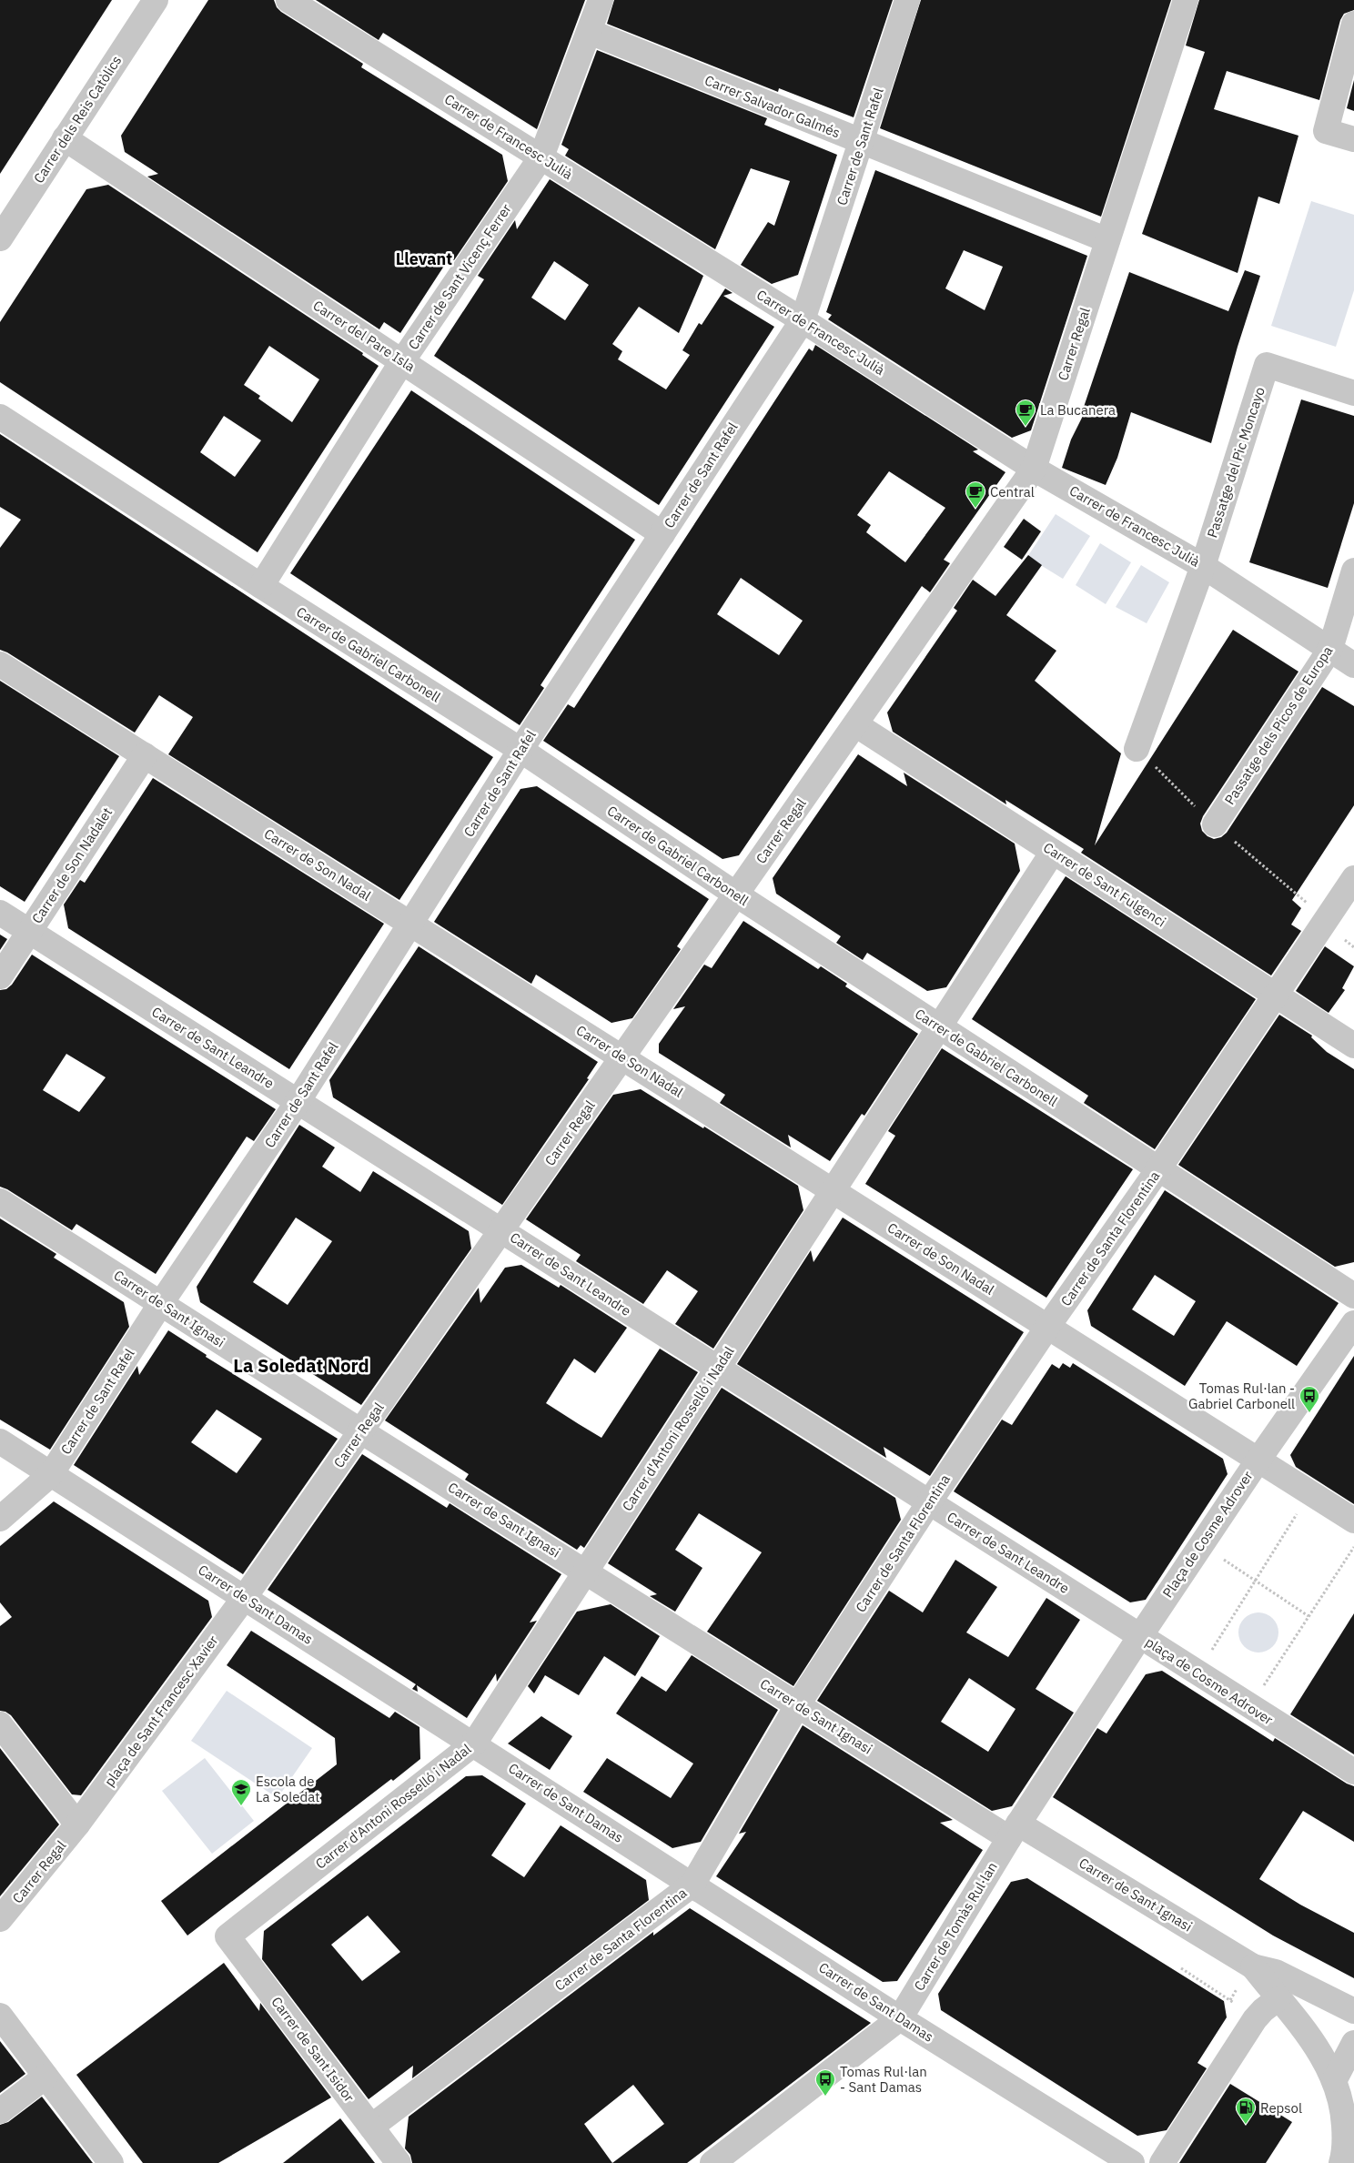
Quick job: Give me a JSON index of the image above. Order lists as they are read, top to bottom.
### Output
{
  "streets": {
    "street": [
      "Carrer Salvador Galmés",
      "Carrer dels Reis Catòlics",
      "Carrer de Francesc Julià",
      "Carrer de Sant Rafel",
      "Carrer de Sant Vicenç Ferrer",
      "Carrer del Pare Isla",
      "Carrer Regal",
      "Passatge del Pic Moncayo",
      "Carrer de Gabriel Carbonell",
      "Passatge dels Picos de Europa",
      "Carrer de Son Nadal",
      "Carrer de Son Nadalet",
      "Carrer de Sant Fulgenci",
      "Carrer de Sant Leandre",
      "Carrer de Santa Florentina",
      "Carrer de Sant Ignasi",
      "Carrer d'Antoni Rosselló i Nadal",
      "Plaça de Cosme Adrover",
      "Carrer de Sant Damas",
      "plaça de Cosme Adrover",
      "plaça de Sant Francesc Xavier",
      "Carrer de Tomàs Rul·lan",
      "Carrer de Sant Isidor"
    ]
  },
  "crossings": [
    ["Carrer Salvador Galmés", "Carrer de Sant Rafel"],
    ["Carrer Salvador Galmés", "Carrer de Sant Vicenç Ferrer"],
    ["Carrer Salvador Galmés", "Carrer Regal"],
    ["Carrer dels Reis Catòlics", "Carrer del Pare Isla"],
    ["Carrer de Francesc Julià", "Carrer de Sant Rafel"],
    ["Carrer de Francesc Julià", "Carrer de Sant Vicenç Ferrer"],
    ["Carrer de Francesc Julià", "Carrer Regal"],
    ["Carrer de Francesc Julià", "Passatge del Pic Moncayo"],
    ["Carrer de Francesc Julià", "Passatge dels Picos de Europa"],
    ["Carrer de Sant Rafel", "Carrer del Pare Isla"],
    ["Carrer de Sant Rafel", "Carrer de Gabriel Carbonell"],
    ["Carrer de Sant Rafel", "Carrer de Son Nadal"],
    ["Carrer de Sant Rafel", "Carrer de Sant Leandre"],
    ["Carrer de Sant Rafel", "Carrer de Sant Ignasi"],
    ["Carrer de Sant Rafel", "Carrer de Sant Damas"],
    ["Carrer de Sant Vicenç Ferrer", "Carrer del Pare Isla"],
    ["Carrer de Sant Vicenç Ferrer", "Carrer de Gabriel Carbonell"],
    ["Carrer Regal", "Carrer de Gabriel Carbonell"],
    ["Carrer Regal", "Carrer de Son Nadal"],
    ["Carrer Regal", "Carrer de Sant Fulgenci"],
    ["Carrer Regal", "Carrer de Sant Leandre"],
    ["Carrer Regal", "Carrer de Sant Ignasi"],
    ["Carrer Regal", "Carrer de Sant Damas"],
    ["Carrer Regal", "plaça de Sant Francesc Xavier"],
    ["Carrer de Gabriel Carbonell", "Carrer de Santa Florentina"],
    ["Carrer de Gabriel Carbonell", "Carrer d'Antoni Rosselló i Nadal"],
    ["Carrer de Son Nadal", "Carrer de Son Nadalet"],
    ["Carrer de Son Nadal", "Carrer de Santa Florentina"],
    ["Carrer de Son Nadal", "Carrer d'Antoni Rosselló i Nadal"],
    ["Carrer de Son Nadal", "Plaça de Cosme Adrover"],
    ["Carrer de Son Nadalet", "Carrer de Sant Leandre"],
    ["Carrer de Sant Fulgenci", "Carrer de Santa Florentina"],
    ["Carrer de Sant Fulgenci", "Carrer d'Antoni Rosselló i Nadal"],
    ["Carrer de Sant Leandre", "Carrer de Santa Florentina"],
    ["Carrer de Sant Leandre", "Carrer d'Antoni Rosselló i Nadal"],
    ["Carrer de Sant Leandre", "Plaça de Cosme Adrover"],
    ["Carrer de Sant Leandre", "plaça de Cosme Adrover"],
    ["Carrer de Sant Leandre", "Carrer de Tomàs Rul·lan"],
    ["Carrer de Santa Florentina", "Carrer de Sant Ignasi"],
    ["Carrer de Santa Florentina", "Carrer de Sant Damas"],
    ["Carrer de Santa Florentina", "Carrer de Sant Isidor"],
    ["Carrer de Sant Ignasi", "Carrer d'Antoni Rosselló i Nadal"],
    ["Carrer de Sant Ignasi", "Carrer de Tomàs Rul·lan"],
    ["Carrer d'Antoni Rosselló i Nadal", "Carrer de Sant Damas"],
    ["Carrer d'Antoni Rosselló i Nadal", "Carrer de Sant Isidor"],
    ["Plaça de Cosme Adrover", "plaça de Cosme Adrover"],
    ["Plaça de Cosme Adrover", "Carrer de Tomàs Rul·lan"],
    ["Carrer de Sant Damas", "plaça de Sant Francesc Xavier"],
    ["Carrer de Sant Damas", "Carrer de Tomàs Rul·lan"],
    ["plaça de Cosme Adrover", "Carrer de Tomàs Rul·lan"]
  ],
  "districts": ["Llevant", "La Soledat Nord"],
  "places": {
    "cafe": ["La Bucanera", "Central"],
    "bus stop": ["Tomas Rul·lan - Gabriel Carbonell", "Tomas Rul·lan - Sant Damas"],
    "school or university": ["Escola de La Soledat"],
    "fuel station": ["Repsol"]
  }
}
